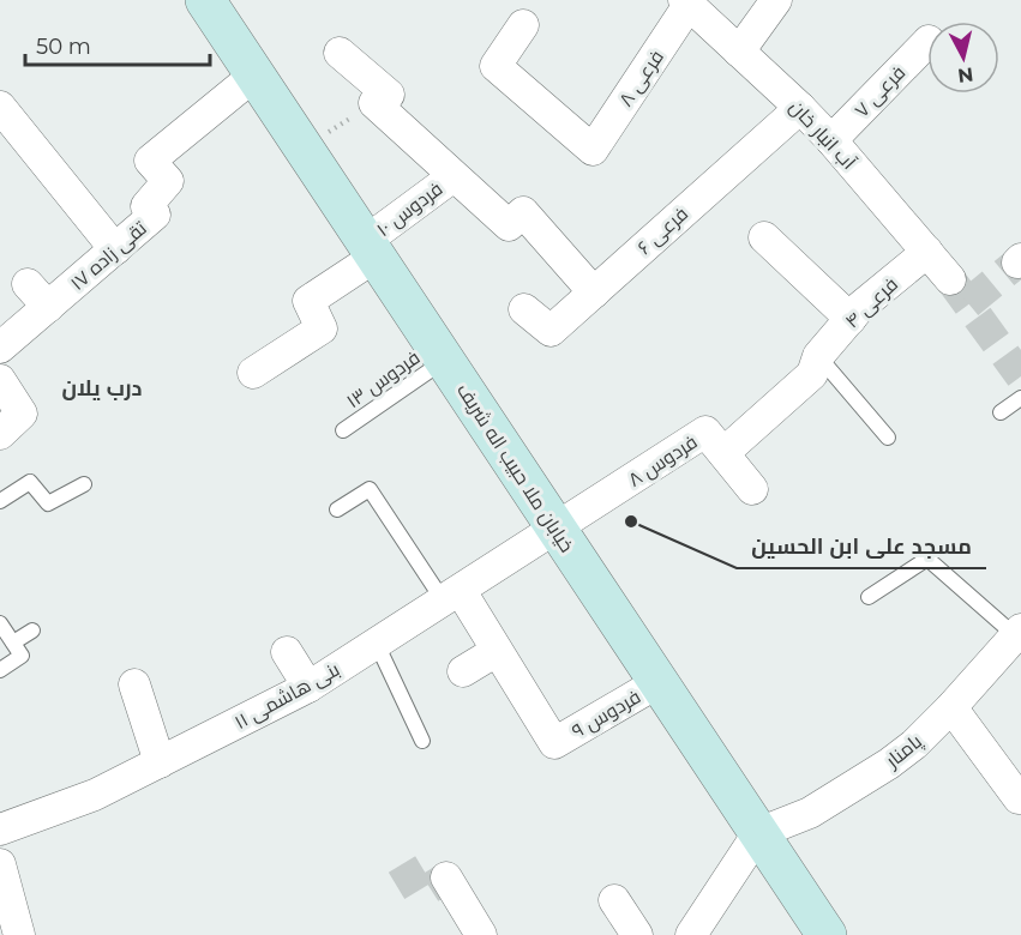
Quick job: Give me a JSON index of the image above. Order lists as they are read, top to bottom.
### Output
{
  "streets": {
    "main road": ["خیابان ملا حبیب اله شریف"],
    "street": [
      "فرعی ۸",
      "فرعی ۷",
      "آب انبار خان",
      "فردوس ۱۰",
      "فرعی ۶",
      "تقی زاده ۱۷",
      "فرعی ۴",
      "فردوس ۸",
      "بنی هاشمی ۱۱",
      "فردوس ۹",
      "پامنار"
    ],
    "lane": ["فردوس ۱۳"]
  },
  "crossings": [
    ["فرعی ۸", "آب انبار خان"],
    ["فرعی ۷", "آب انبار خان"],
    ["آب انبار خان", "فرعی ۶"],
    ["آب انبار خان", "فرعی ۴"],
    ["فردوس ۱۰", "خیابان ملا حبیب اله شریف"],
    ["تقی زاده ۱۷", "خیابان ملا حبیب اله شریف"],
    ["فرعی ۴", "فردوس ۸"],
    ["فردوس ۱۳", "خیابان ملا حبیب اله شریف"],
    ["فردوس ۸", "خیابان ملا حبیب اله شریف"],
    ["فردوس ۸", "بنی هاشمی ۱۱"],
    ["خیابان ملا حبیب اله شریف", "بنی هاشمی ۱۱"],
    ["خیابان ملا حبیب اله شریف", "فردوس ۹"],
    ["خیابان ملا حبیب اله شریف", "پامنار"]
  ],
  "districts": ["درب یلان"],
  "places": ["مسجد علی ابن الحسین"],
  "scale_bar": "50 m",
  "north": "bottom"
}
